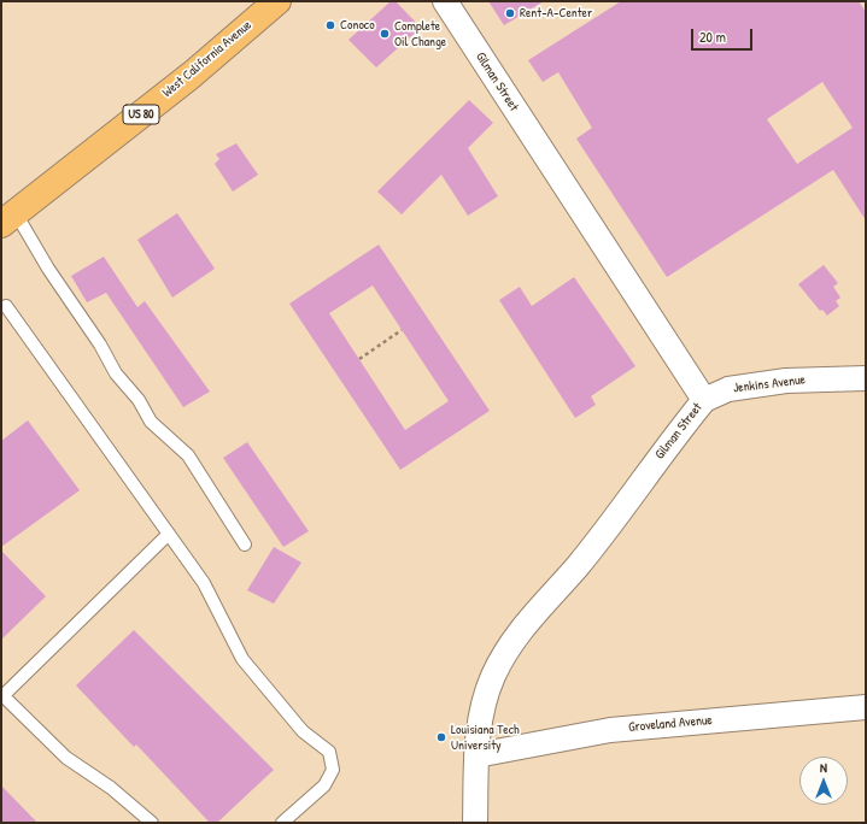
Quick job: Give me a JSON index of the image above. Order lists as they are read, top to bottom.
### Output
{
  "streets": {
    "main road": ["West California Avenue", "US 80"],
    "street": ["Gilman Street", "Jenkins Avenue", "Groveland Avenue"]
  },
  "crossings": [
    ["Gilman Street", "Jenkins Avenue"],
    ["Gilman Street", "Groveland Avenue"]
  ],
  "places": [
    "Rent-A-Center",
    "Conoco",
    "Complete Oil Change",
    "Louisiana Tech University"
  ],
  "scale_bar": "20 m",
  "north": "top"
}
